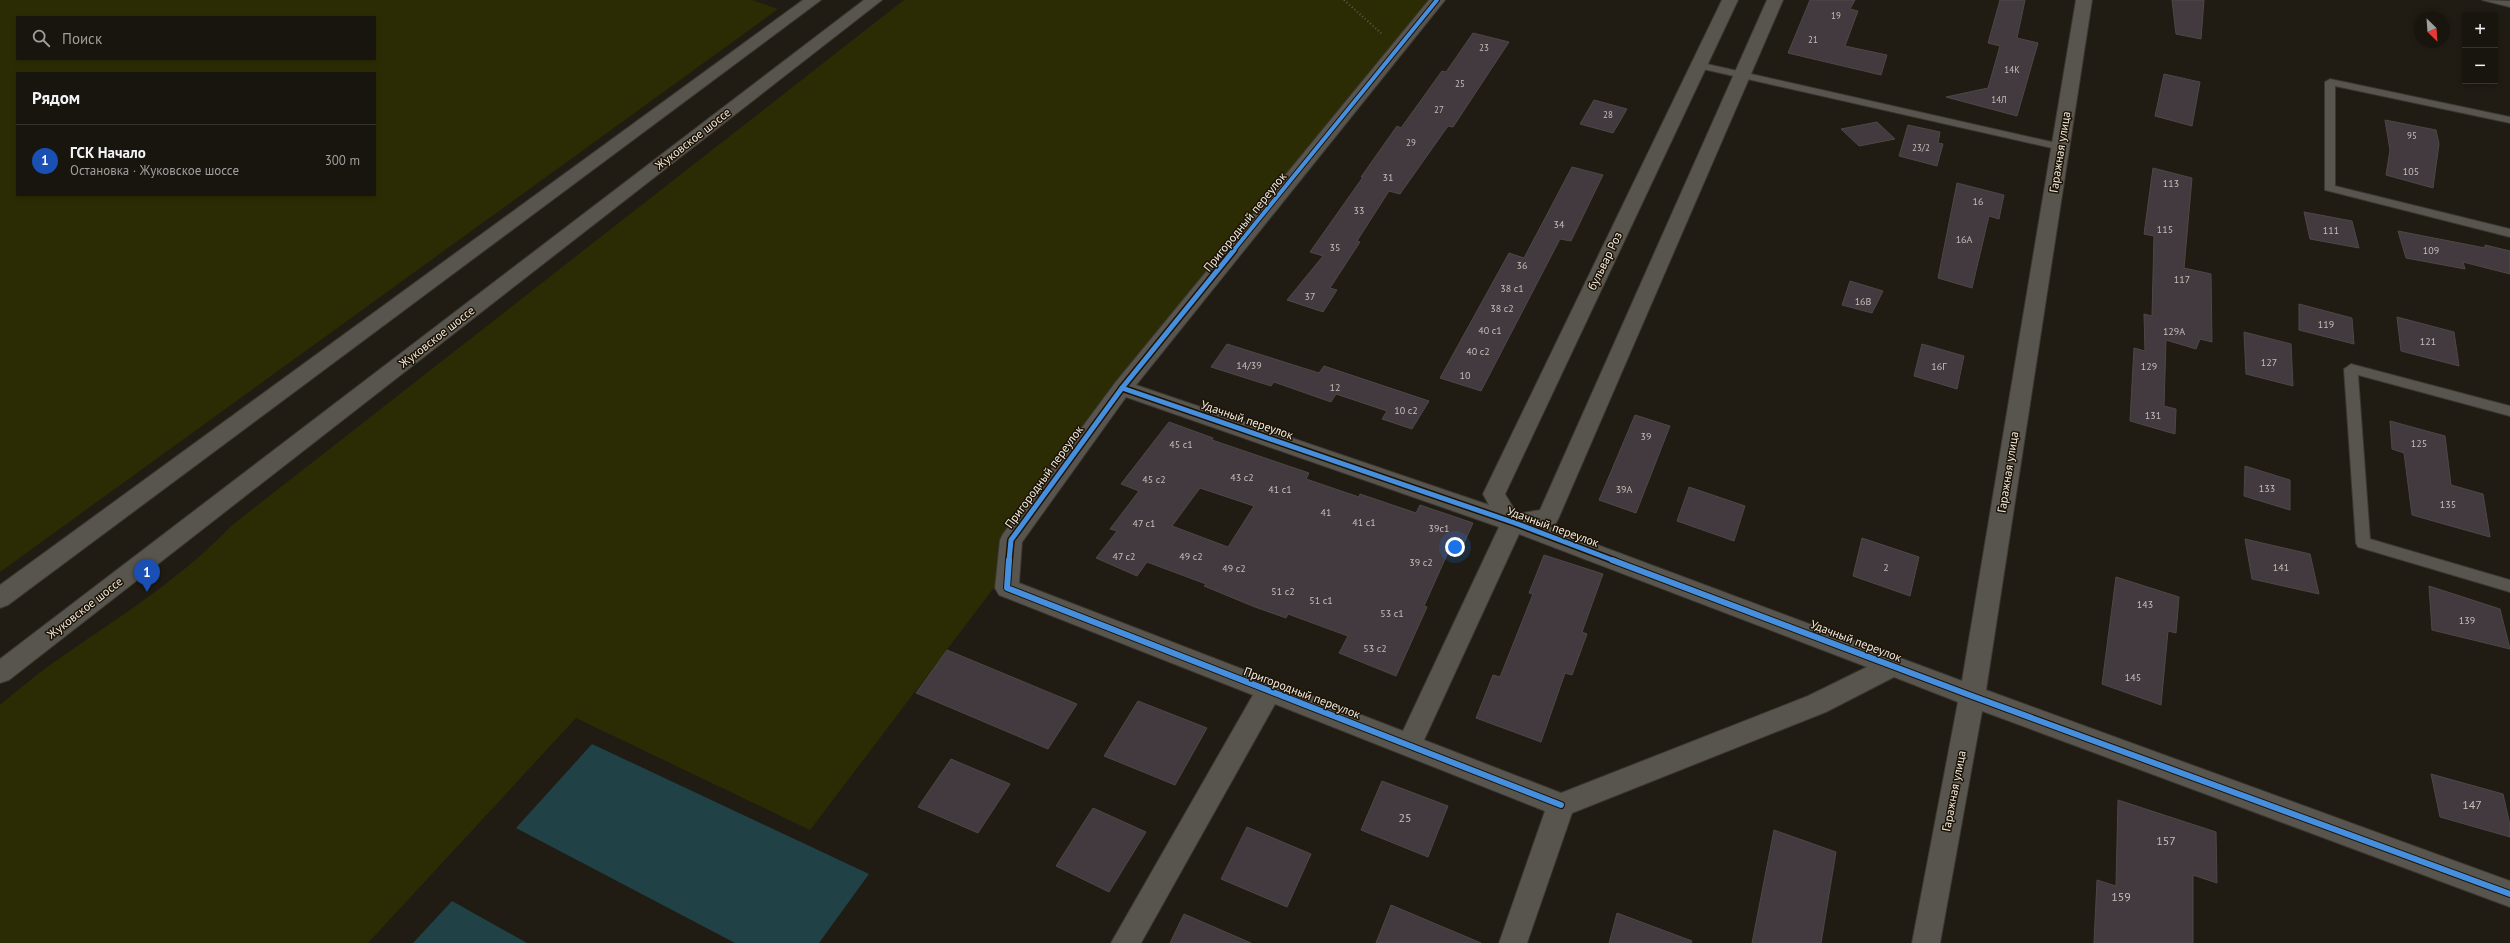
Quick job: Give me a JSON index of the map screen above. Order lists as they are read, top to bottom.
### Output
{
  "streets": {
    "street": [
      "Жуковское шоссе",
      "Гаражная улица",
      "Пригородный переулок",
      "бульвар Роз",
      "Удачный переулок"
    ]
  },
  "crossings": [
    ["Гаражная улица", "Удачный переулок"],
    ["Пригородный переулок", "Удачный переулок"],
    ["бульвар Роз", "Удачный переулок"]
  ],
  "house_numbers": [
    "19",
    "21",
    "23",
    "14К",
    "25",
    "14Л",
    "27",
    "28",
    "95",
    "29",
    "23/2",
    "105",
    "31",
    "113",
    "16",
    "33",
    "34",
    "115",
    "111",
    "16А",
    "35",
    "109",
    "36",
    "117",
    "38 с1",
    "37",
    "16В",
    "38 с2",
    "119",
    "40 с1",
    "129А",
    "121",
    "40 с2",
    "127",
    "14/39",
    "16Г",
    "129",
    "10",
    "12",
    "10 с2",
    "131",
    "39",
    "125",
    "45 с1",
    "43 с2",
    "45 с2",
    "133",
    "41 с1",
    "39А",
    "135",
    "41",
    "41 с1",
    "47 с1",
    "39c1",
    "47 с2",
    "49 с2",
    "39 с2",
    "2",
    "141",
    "49 с2",
    "51 с2",
    "51 с1",
    "143",
    "53 с1",
    "139",
    "53 с2",
    "145",
    "147",
    "25",
    "157",
    "159"
  ],
  "north": "bottom right",
  "page": {
    "map_buttons": ["+", "−"],
    "search": "Поиск",
    "heading": "Рядом",
    "list": [
      {
        "mark": "1",
        "name": "ГСК Начало",
        "note": "Остановка · Жуковское шоссе",
        "value": "300 m"
      }
    ],
    "pins": "1"
  }
}
